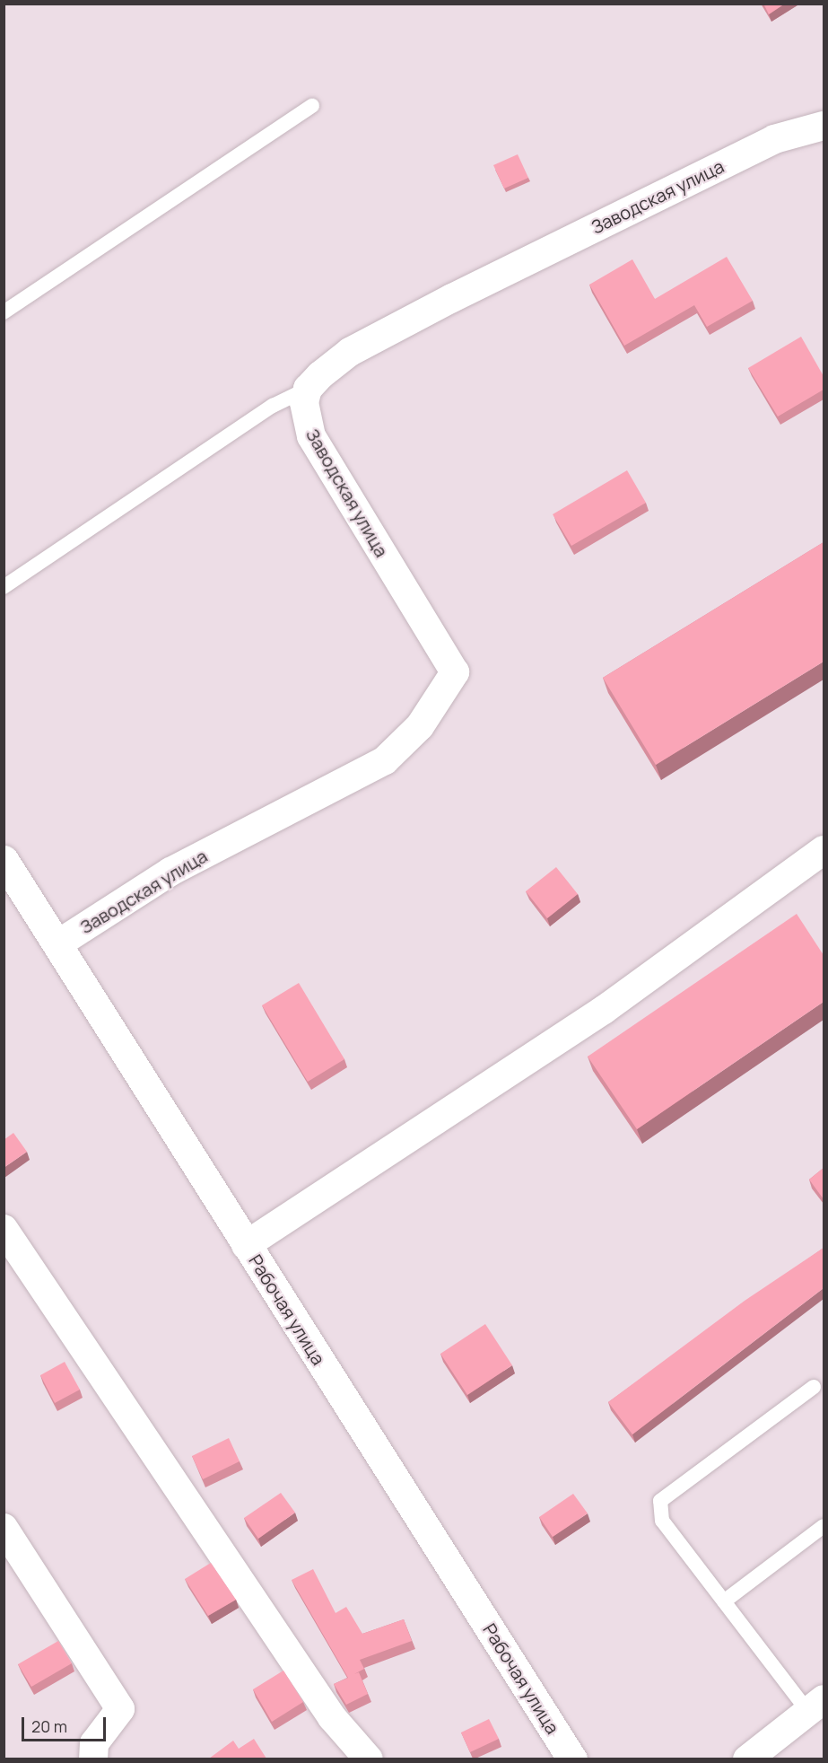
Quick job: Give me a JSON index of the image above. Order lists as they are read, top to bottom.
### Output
{
  "streets": {
    "street": ["Заводская улица", "Рабочая улица"]
  },
  "crossings": [
    ["Заводская улица", "Рабочая улица"]
  ],
  "scale_bar": "20 m"
}
